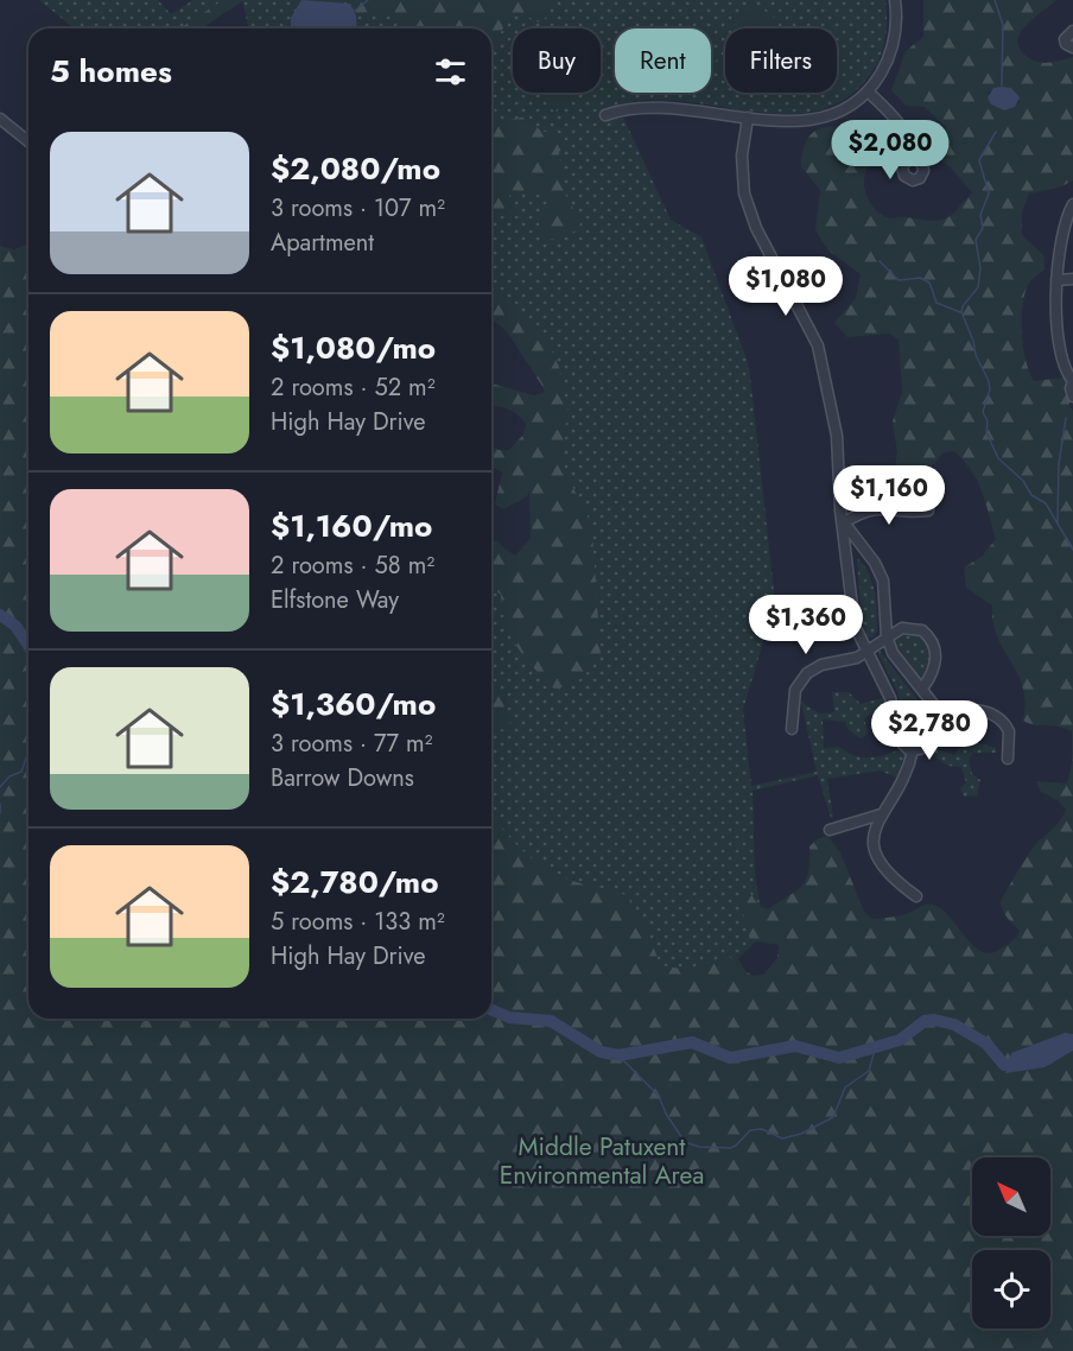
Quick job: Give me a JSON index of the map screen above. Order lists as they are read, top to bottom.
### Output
{
  "parks": ["Middle Patuxent Environmental Area"],
  "north": "top left",
  "page": {
    "chip": ["Buy", "Rent", "Filters"],
    "heading": "5 homes",
    "list": [
      {
        "name": "$2,080/mo",
        "note": "3 rooms · 107 m² · Apartment"
      },
      {
        "name": "$1,080/mo",
        "note": "2 rooms · 52 m² · High Hay Drive"
      },
      {
        "name": "$1,160/mo",
        "note": "2 rooms · 58 m² · Elfstone Way"
      },
      {
        "name": "$1,360/mo",
        "note": "3 rooms · 77 m² · Barrow Downs"
      },
      {
        "name": "$2,780/mo",
        "note": "5 rooms · 133 m² · High Hay Drive"
      }
    ],
    "price": [
      "$2,080",
      "$1,080",
      "$1,160",
      "$1,360",
      "$2,780"
    ]
  }
}
